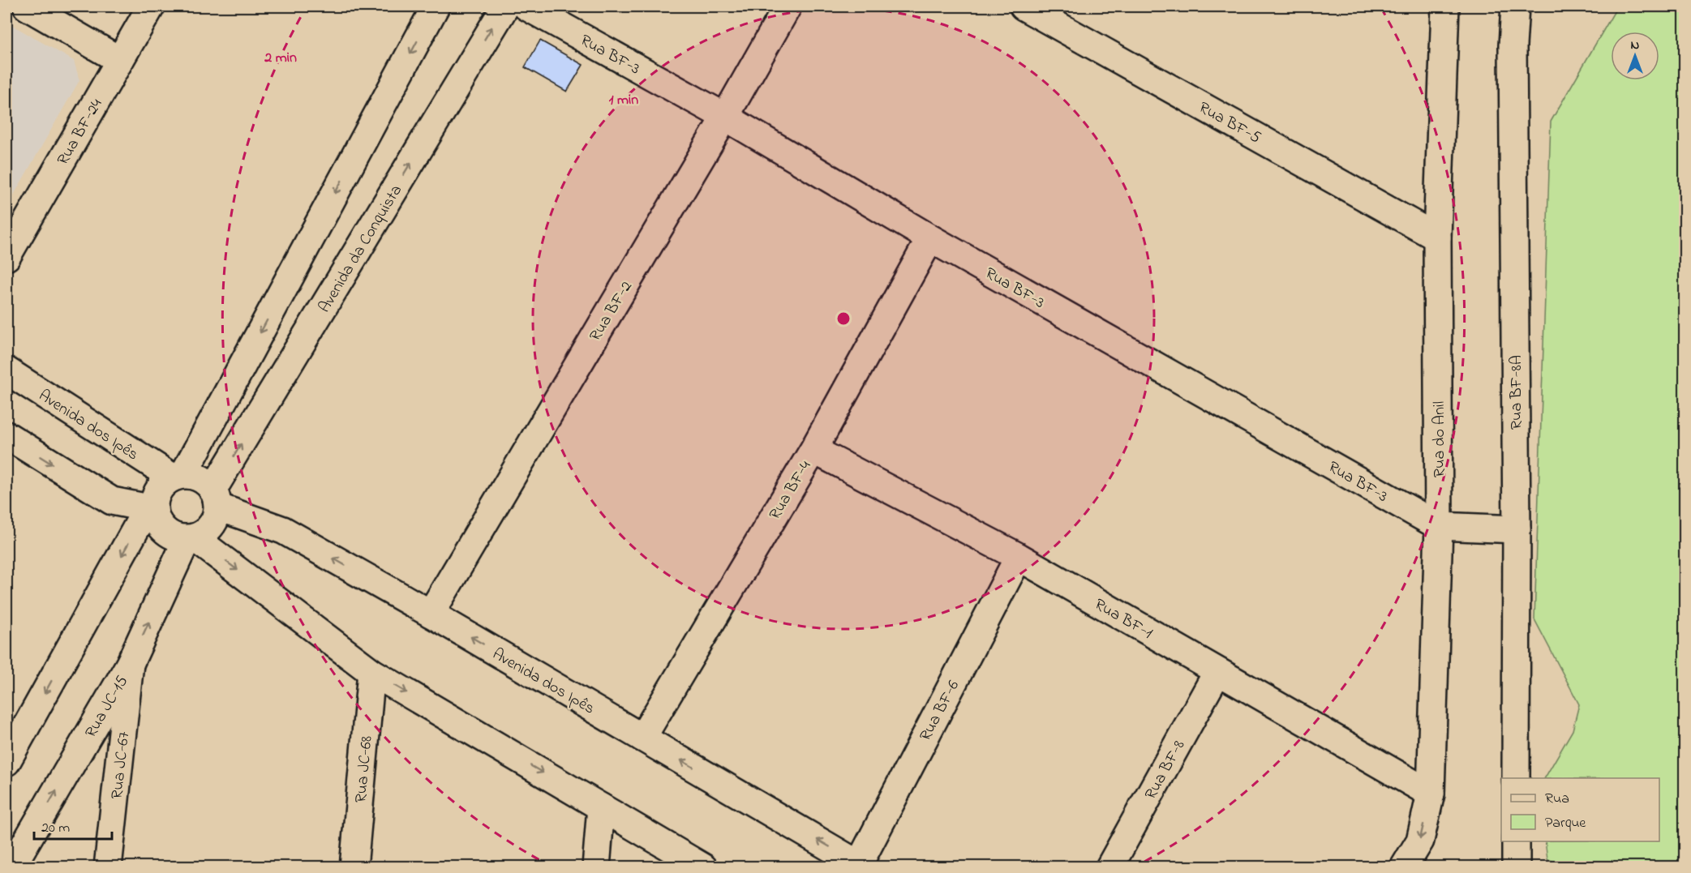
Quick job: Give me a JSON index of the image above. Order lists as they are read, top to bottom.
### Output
{
  "streets": {
    "street": [
      "Rua BF-3",
      "Rua BF-5",
      "Rua BF-24",
      "Avenida da Conquista",
      "Rua BF-2",
      "Rua BF-8A",
      "Avenida dos Ipês",
      "Rua do Anil",
      "Rua BF-4",
      "Rua BF-1",
      "Rua JC-15",
      "Rua BF-6",
      "Rua JC-67",
      "Rua JC-68",
      "Rua BF-8"
    ]
  },
  "crossings": [
    ["Rua BF-3", "Rua BF-2"],
    ["Rua BF-3", "Rua BF-8A"],
    ["Rua BF-3", "Rua do Anil"],
    ["Rua BF-3", "Rua BF-4"],
    ["Rua BF-5", "Rua do Anil"],
    ["Avenida da Conquista", "Avenida dos Ipês"],
    ["Avenida da Conquista", "Rua JC-15"],
    ["Rua BF-2", "Avenida dos Ipês"],
    ["Avenida dos Ipês", "Rua BF-4"],
    ["Avenida dos Ipês", "Rua JC-15"],
    ["Avenida dos Ipês", "Rua BF-6"],
    ["Rua do Anil", "Rua BF-1"],
    ["Rua BF-4", "Rua BF-1"],
    ["Rua BF-1", "Rua BF-6"],
    ["Rua BF-1", "Rua BF-8"],
    ["Rua JC-15", "Rua JC-67"]
  ],
  "legend": ["Rua", "Parque"],
  "scale_bar": "20 m",
  "north": "top",
  "rings": ["2 min", "1 min"]
}
